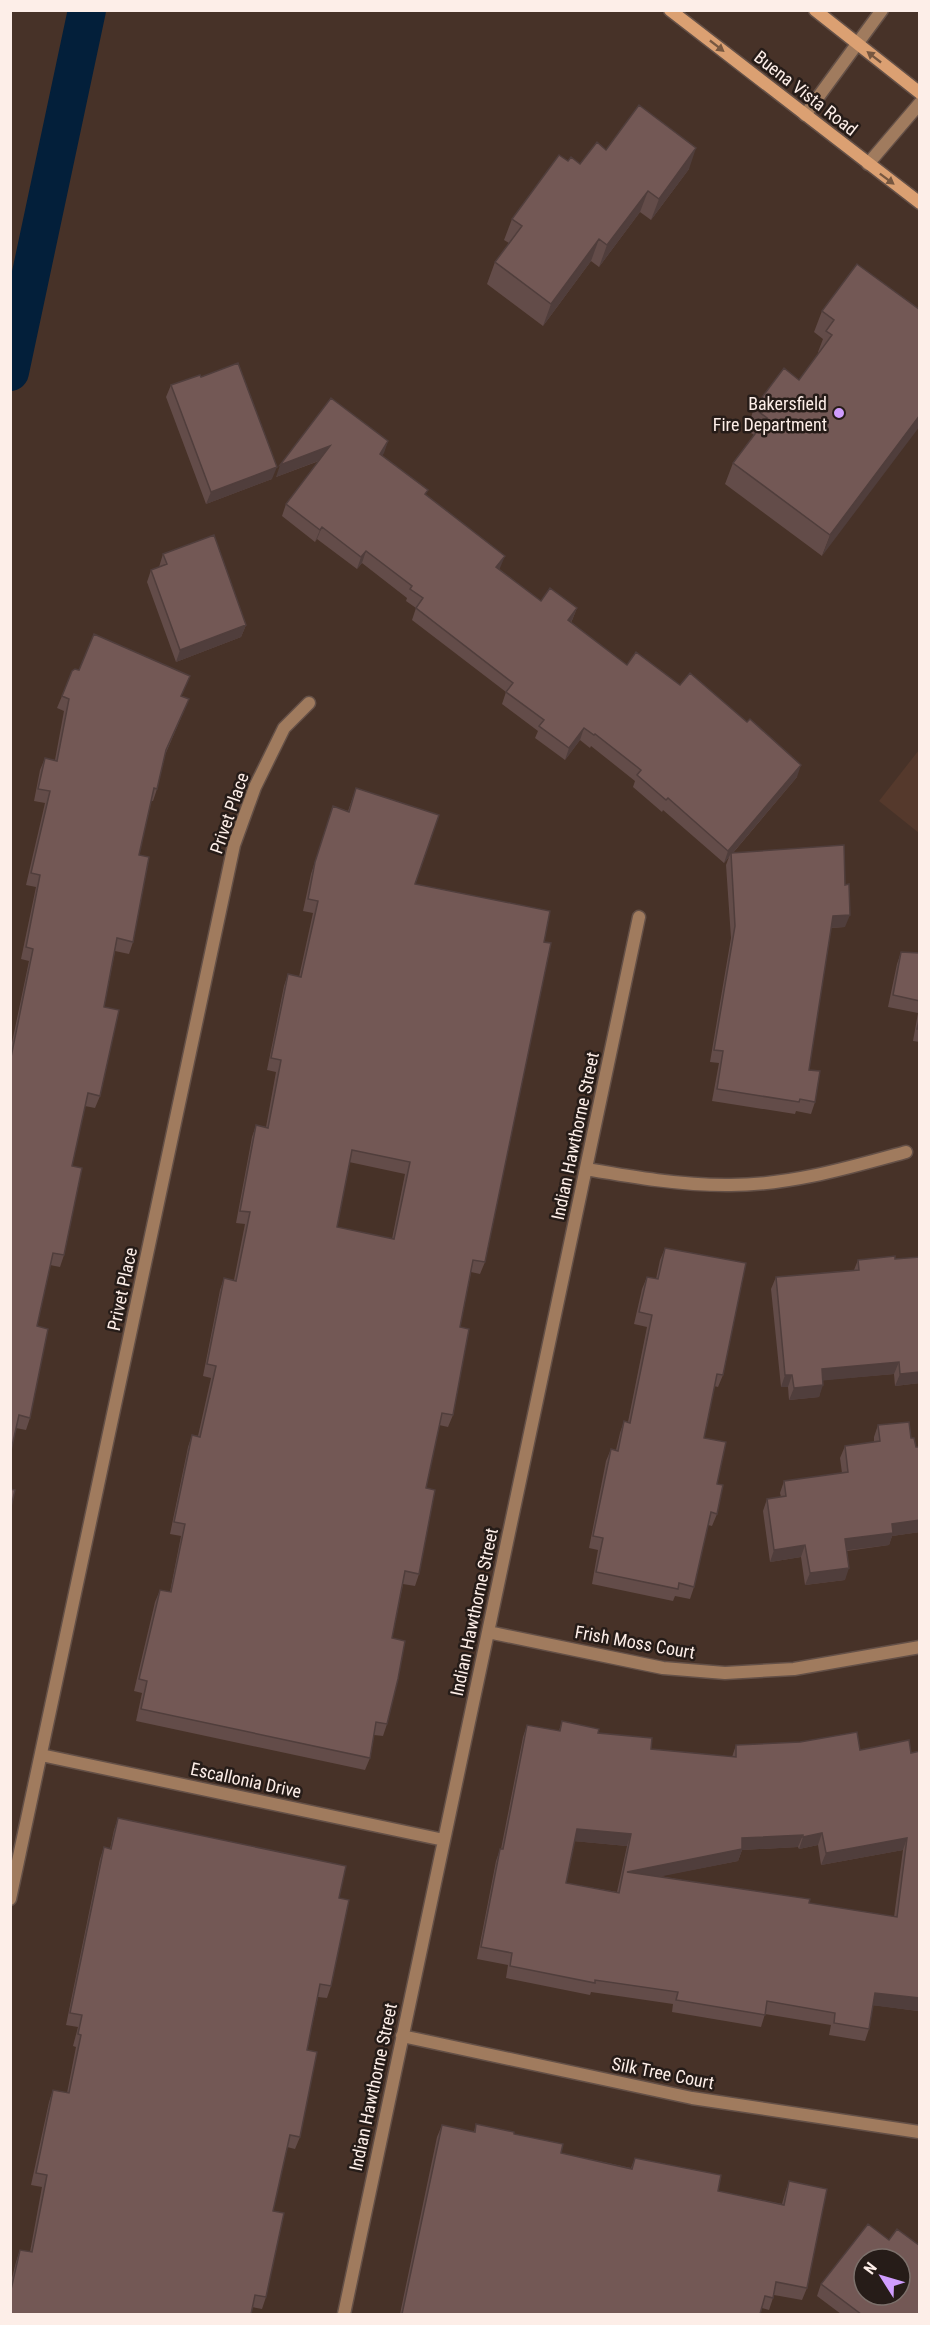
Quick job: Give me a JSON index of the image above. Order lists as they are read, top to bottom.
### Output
{
  "streets": {
    "main road": ["Buena Vista Road"],
    "street": [
      "Privet Place",
      "Indian Hawthorne Street",
      "Frish Moss Court",
      "Escallonia Drive",
      "Silk Tree Court"
    ]
  },
  "crossings": [
    ["Privet Place", "Escallonia Drive"],
    ["Indian Hawthorne Street", "Frish Moss Court"],
    ["Indian Hawthorne Street", "Escallonia Drive"],
    ["Indian Hawthorne Street", "Silk Tree Court"]
  ],
  "one_way": ["Buena Vista Road"],
  "places": ["Bakersfield Fire Department"],
  "north": "top left"
}
